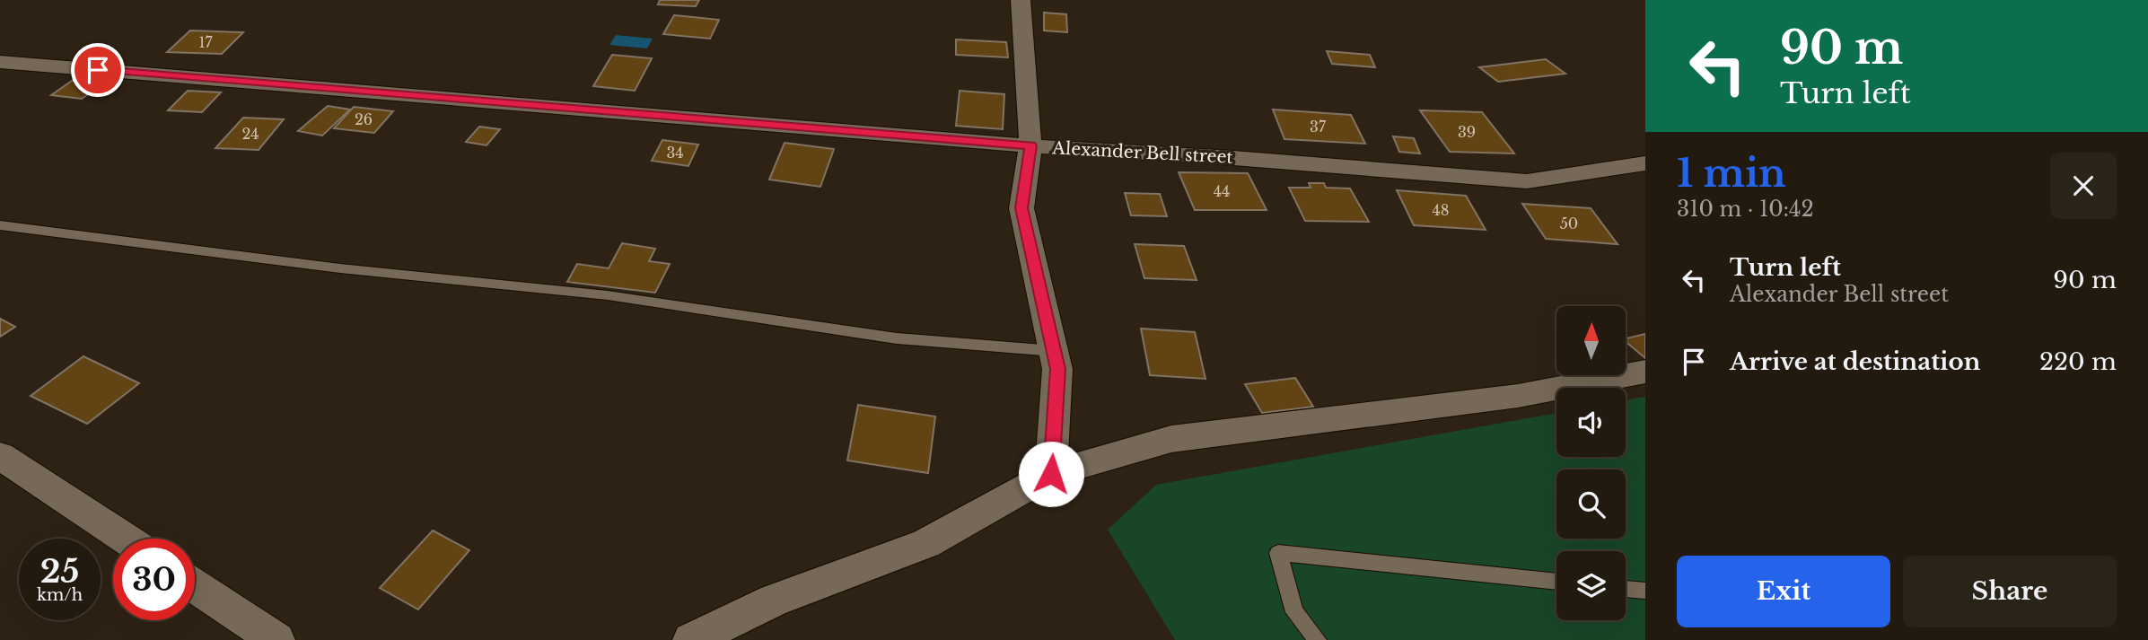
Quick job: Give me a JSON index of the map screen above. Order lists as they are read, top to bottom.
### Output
{
  "streets": {
    "street": ["Alexander Bell street"]
  },
  "house_numbers": [
    "17",
    "26",
    "37",
    "39",
    "24",
    "34",
    "44",
    "48",
    "50"
  ],
  "north": "top",
  "page": {
    "turn": ["90 m", "Turn left"],
    "heading": ["1 min", "310 m · 10:42"],
    "list": [
      {
        "name": "Turn left",
        "note": "Alexander Bell street",
        "value": "90 m"
      },
      {
        "name": "Arrive at destination",
        "value": "220 m"
      }
    ],
    "speed": "25 km/h",
    "limit": "30",
    "buttons": ["Exit", "Share"]
  }
}
